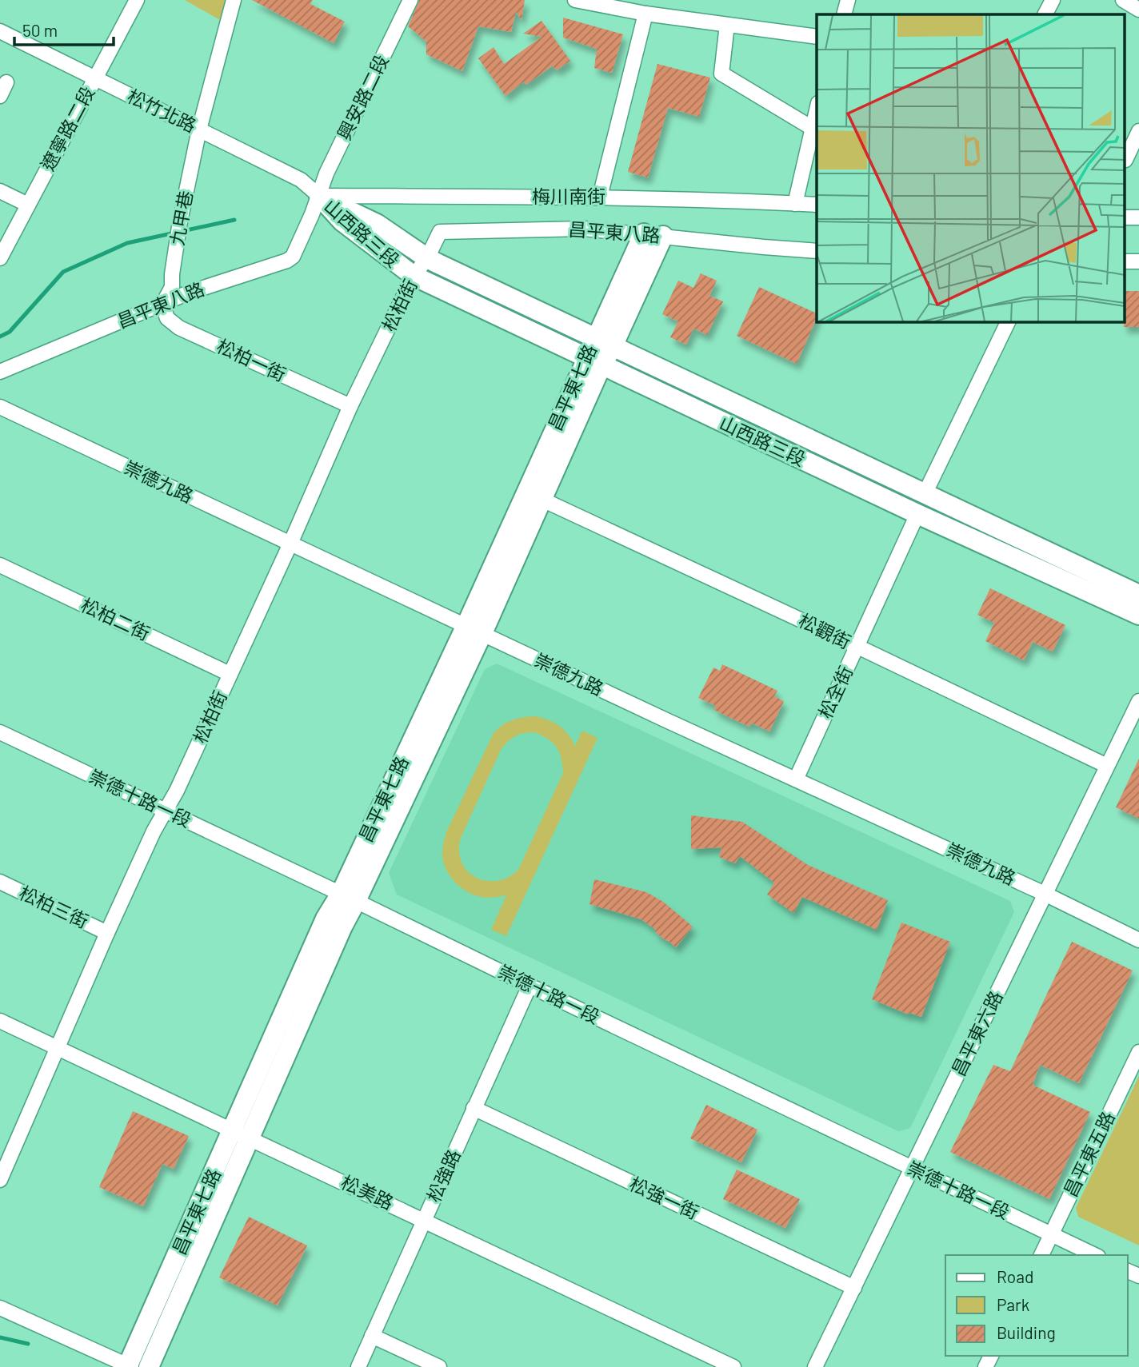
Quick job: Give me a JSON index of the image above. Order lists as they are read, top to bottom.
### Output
{
  "streets": {
    "street": [
      "興安路二段",
      "松竹北路",
      "遼寧路二段",
      "梅川南街",
      "九甲巷",
      "昌平東八路",
      "山西路三段",
      "松柏街",
      "松柏一街",
      "昌平東七路",
      "崇德九路",
      "松柏二街",
      "松觀街",
      "松全街",
      "崇德十路一段",
      "松柏三街",
      "昌平東六路",
      "昌平東五路",
      "松強路",
      "松美路",
      "松強一街"
    ]
  },
  "crossings": [
    ["興安路二段", "松竹北路"],
    ["興安路二段", "梅川南街"],
    ["興安路二段", "昌平東八路"],
    ["興安路二段", "山西路三段"],
    ["松竹北路", "遼寧路二段"],
    ["松竹北路", "梅川南街"],
    ["松竹北路", "九甲巷"],
    ["松竹北路", "昌平東八路"],
    ["松竹北路", "山西路三段"],
    ["梅川南街", "昌平東八路"],
    ["梅川南街", "山西路三段"],
    ["九甲巷", "昌平東八路"],
    ["九甲巷", "松柏一街"],
    ["昌平東八路", "山西路三段"],
    ["昌平東八路", "松柏街"],
    ["昌平東八路", "松柏一街"],
    ["昌平東八路", "昌平東七路"],
    ["山西路三段", "松柏街"],
    ["山西路三段", "昌平東七路"],
    ["山西路三段", "松全街"],
    ["松柏街", "松柏一街"],
    ["松柏街", "崇德九路"],
    ["松柏街", "松柏二街"],
    ["松柏街", "崇德十路一段"],
    ["松柏街", "松柏三街"],
    ["松柏街", "松美路"],
    ["昌平東七路", "崇德九路"],
    ["昌平東七路", "松觀街"],
    ["昌平東七路", "崇德十路一段"],
    ["昌平東七路", "松美路"],
    ["崇德九路", "松全街"],
    ["崇德九路", "昌平東六路"],
    ["松觀街", "松全街"],
    ["松觀街", "昌平東六路"],
    ["崇德十路一段", "昌平東六路"],
    ["崇德十路一段", "昌平東五路"],
    ["崇德十路一段", "松強路"],
    ["昌平東六路", "松強一街"],
    ["松強路", "松美路"],
    ["松強路", "松強一街"]
  ],
  "legend": ["Road", "Park", "Building"],
  "scale_bar": "50 m"
}
